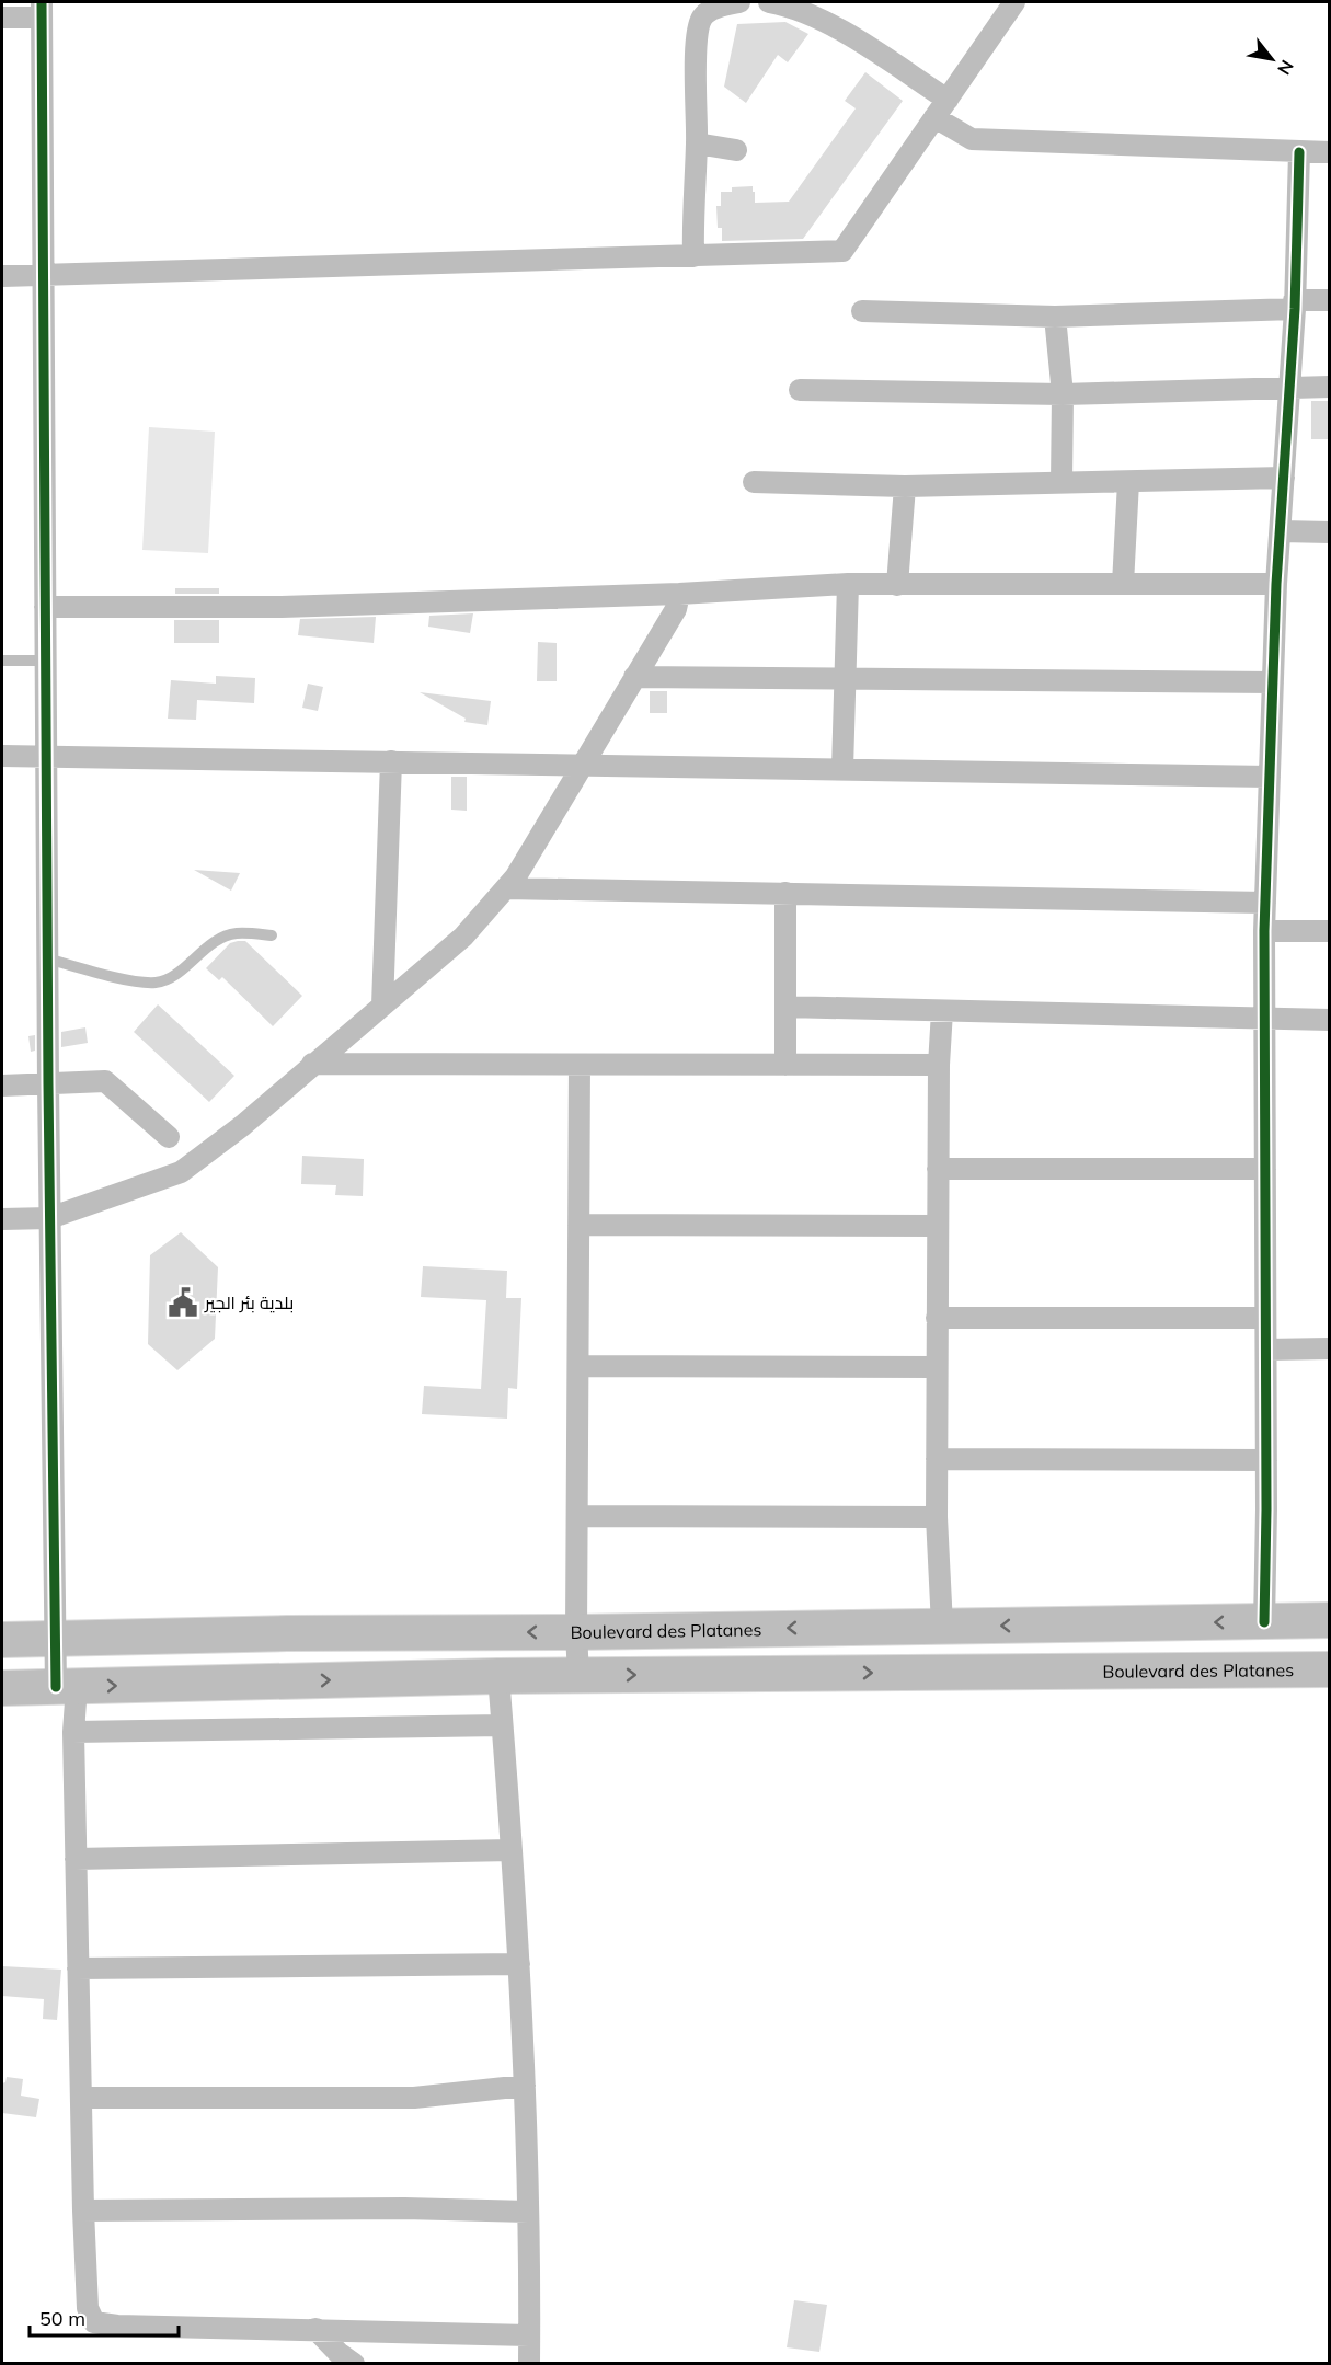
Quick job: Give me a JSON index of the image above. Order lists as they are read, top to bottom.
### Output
{
  "streets": {
    "main road": ["Boulevard des Platanes"]
  },
  "places": {
    "public building": ["بلدية بئر الجير"]
  },
  "scale_bar": "50 m",
  "north": "bottom right"
}
